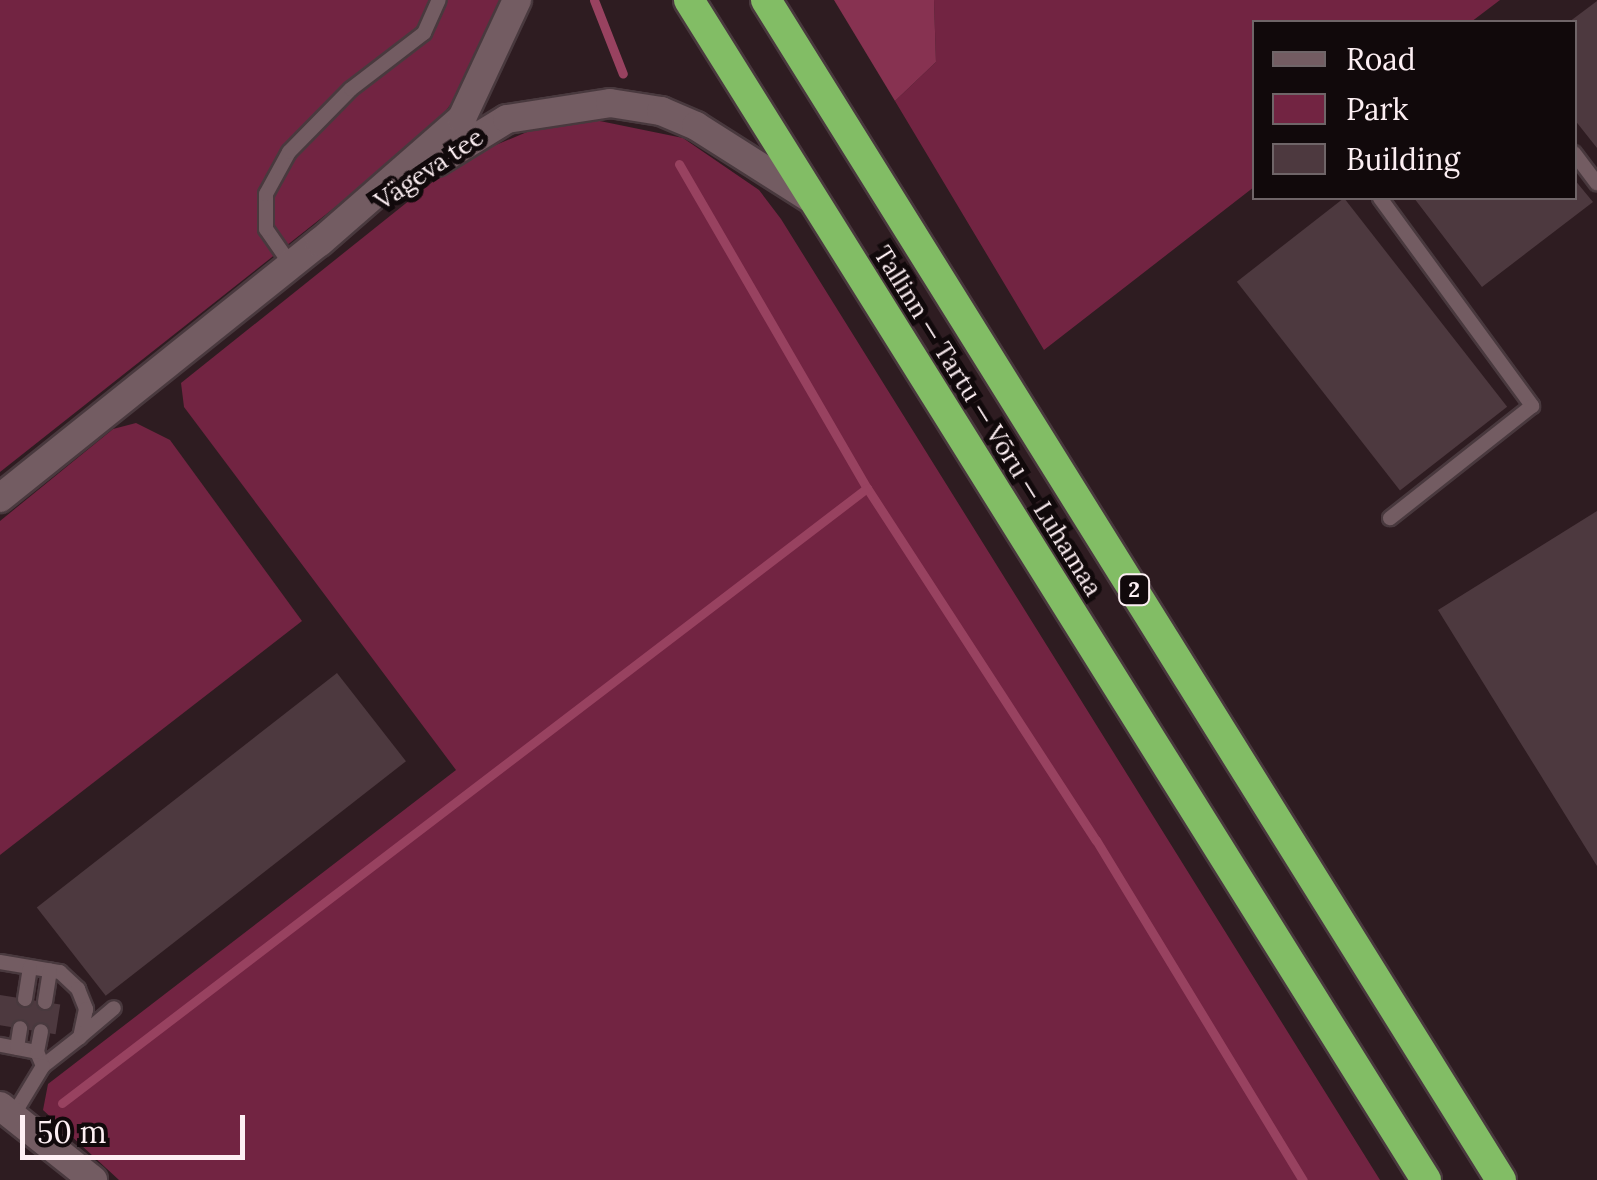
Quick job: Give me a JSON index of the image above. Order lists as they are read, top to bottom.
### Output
{
  "streets": {
    "highway": ["Tallinn — Tartu — Võru — Luhamaa", "2"],
    "street": ["Vägeva tee"]
  },
  "crossings": [
    ["Vägeva tee", "Tallinn — Tartu — Võru — Luhamaa"]
  ],
  "legend": ["Road", "Park", "Building"],
  "scale_bar": "50 m"
}
